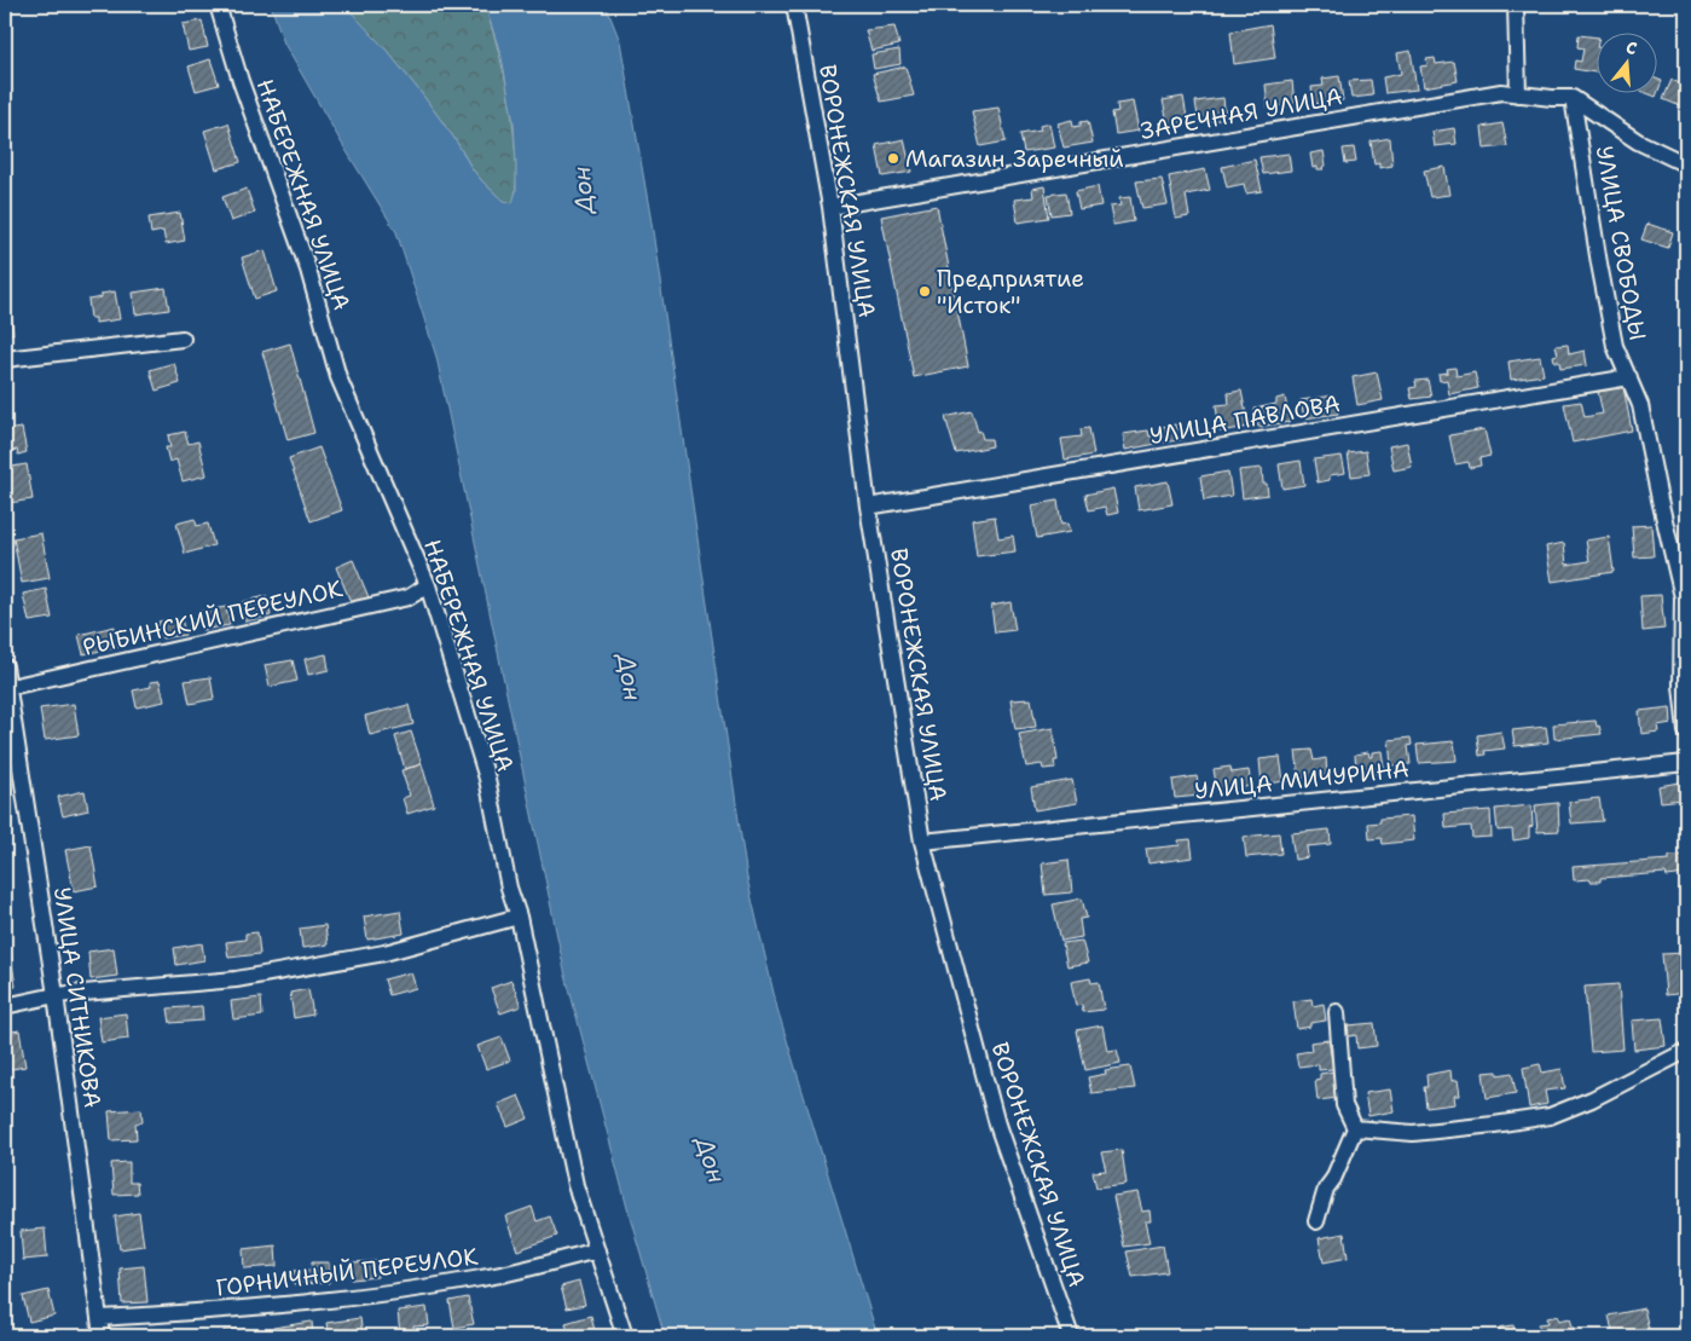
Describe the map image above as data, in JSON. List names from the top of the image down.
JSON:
{
  "streets": {
    "street": [
      "ЗАРЕЧНАЯ УЛИЦА",
      "ВОРОНЕЖСКАЯ УЛИЦА",
      "НАБЕРЕЖНАЯ УЛИЦА",
      "УЛИЦА СВОБОДЫ",
      "УЛИЦА ПАВЛОВА",
      "РЫБИНСКИЙ ПЕРЕУЛОК",
      "УЛИЦА МИЧУРИНА",
      "УЛИЦА СИТНИКОВА",
      "ГОРНИЧНЫЙ ПЕРЕУЛОК"
    ]
  },
  "crossings": [
    ["ЗАРЕЧНАЯ УЛИЦА", "ВОРОНЕЖСКАЯ УЛИЦА"],
    ["ЗАРЕЧНАЯ УЛИЦА", "УЛИЦА СВОБОДЫ"],
    ["ВОРОНЕЖСКАЯ УЛИЦА", "УЛИЦА ПАВЛОВА"],
    ["ВОРОНЕЖСКАЯ УЛИЦА", "УЛИЦА МИЧУРИНА"],
    ["НАБЕРЕЖНАЯ УЛИЦА", "РЫБИНСКИЙ ПЕРЕУЛОК"],
    ["НАБЕРЕЖНАЯ УЛИЦА", "ГОРНИЧНЫЙ ПЕРЕУЛОК"],
    ["УЛИЦА СВОБОДЫ", "УЛИЦА ПАВЛОВА"],
    ["РЫБИНСКИЙ ПЕРЕУЛОК", "УЛИЦА СИТНИКОВА"],
    ["УЛИЦА СИТНИКОВА", "ГОРНИЧНЫЙ ПЕРЕУЛОК"]
  ],
  "water": ["Дон"],
  "places": ["Магазин Заречный", "Предприятие \"Исток\""],
  "north": "top"
}
